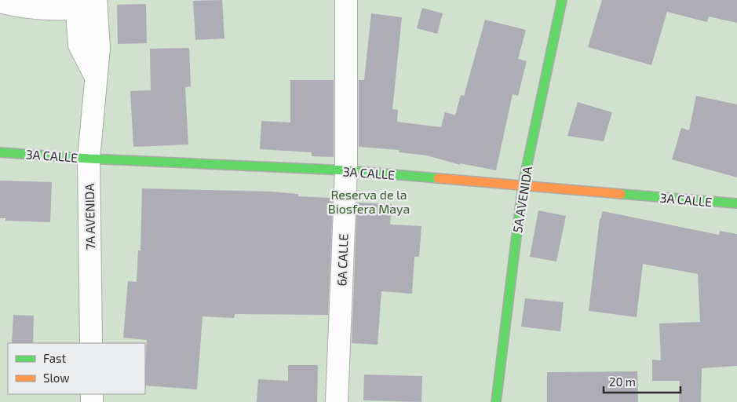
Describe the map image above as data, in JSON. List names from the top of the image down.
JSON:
{
  "streets": {
    "street": [
      "3A CALLE",
      "5A AVENIDA",
      "7A AVENIDA",
      "6A CALLE"
    ]
  },
  "crossings": [
    ["3A CALLE", "5A AVENIDA"],
    ["3A CALLE", "7A AVENIDA"],
    ["3A CALLE", "6A CALLE"]
  ],
  "parks": ["Reserva de la Biosfera Maya"],
  "legend": ["Fast", "Slow"],
  "scale_bar": "20 m"
}
